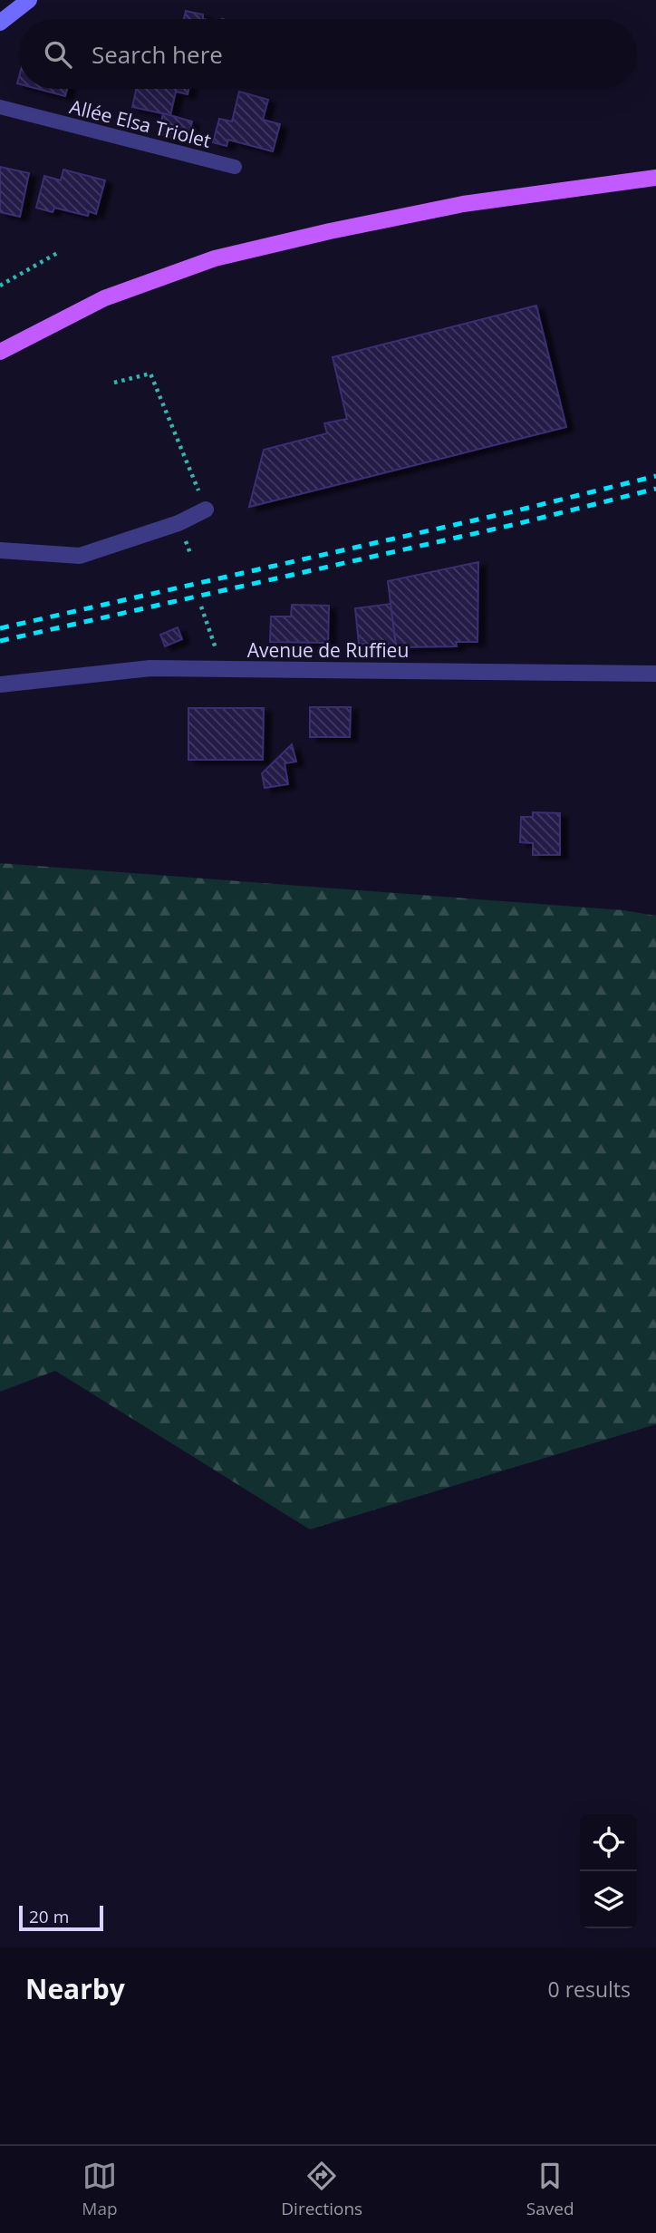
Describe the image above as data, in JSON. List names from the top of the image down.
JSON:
{
  "streets": {
    "street": ["Avenue de Ruffieu"],
    "lane": ["Allée Elsa Triolet"]
  },
  "scale_bar": "20 m",
  "page": {
    "search": "Search here",
    "scale": "20 m",
    "heading": ["Nearby", "0 results"],
    "nav": ["Map", "Directions", "Saved"]
  }
}
